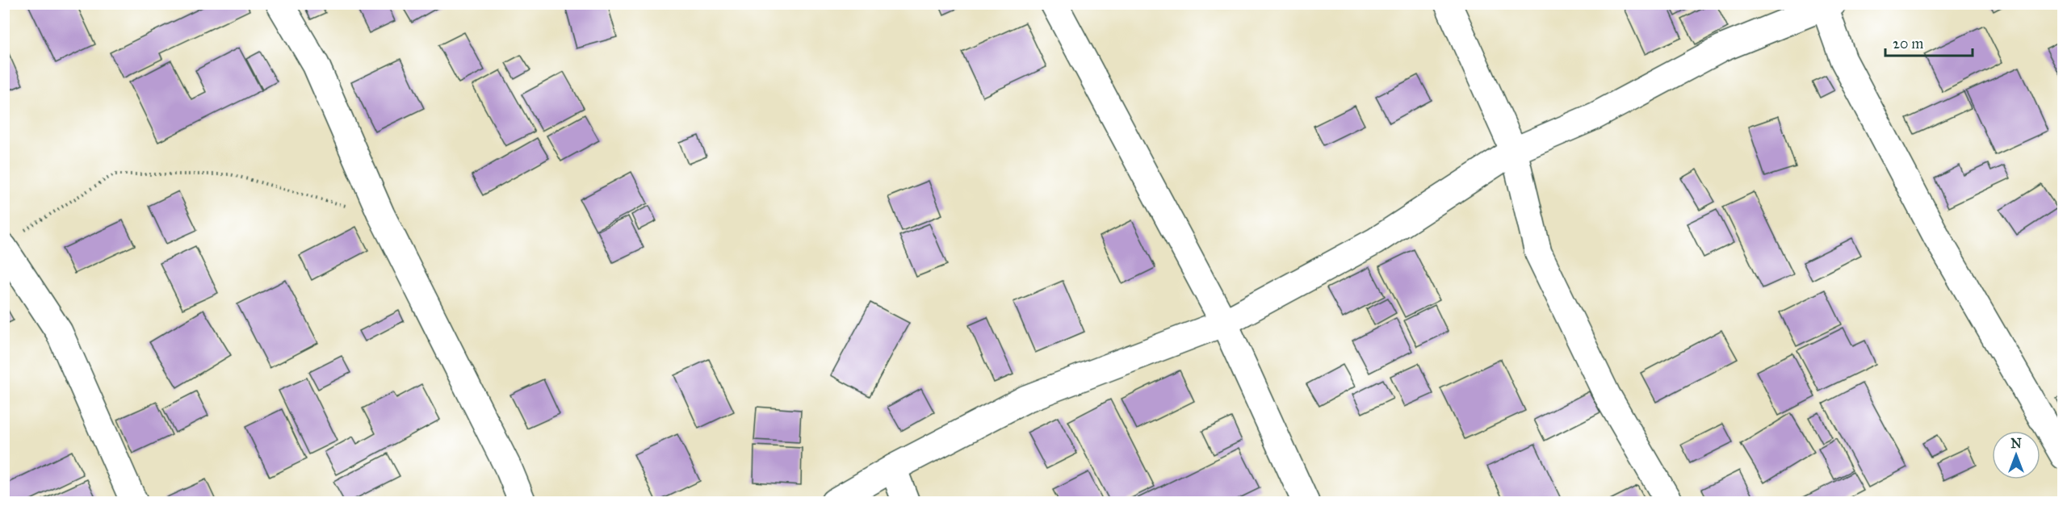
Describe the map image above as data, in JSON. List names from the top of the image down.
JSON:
{
  "scale_bar": "20 m",
  "north": "top"
}
